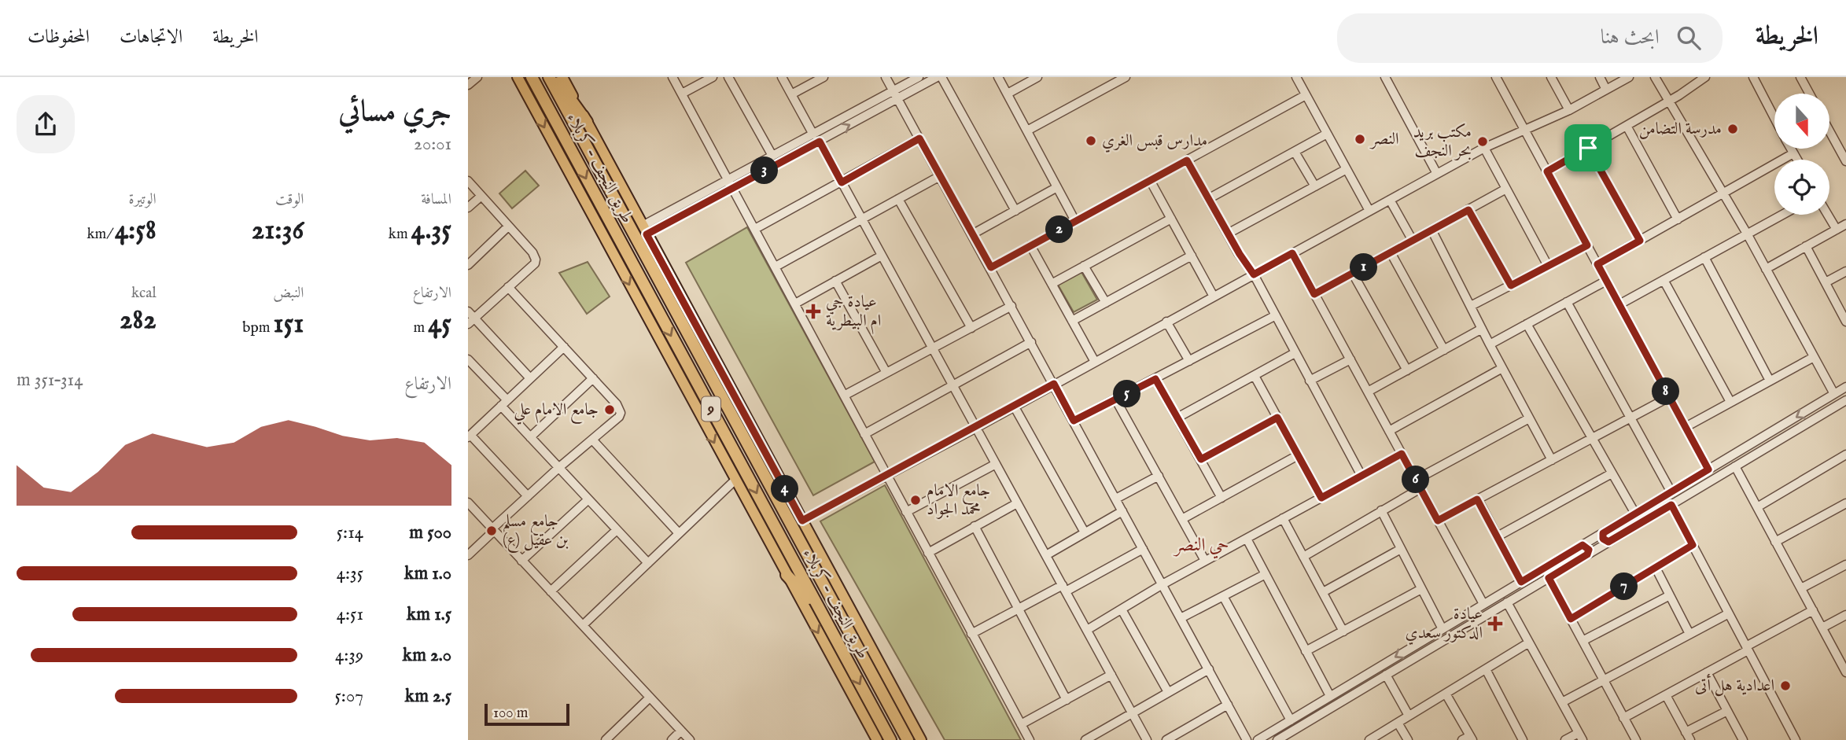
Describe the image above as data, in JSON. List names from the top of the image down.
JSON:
{
  "streets": {
    "highway": ["طريق النجف - کربلاء", "9"]
  },
  "districts": ["حي النصر"],
  "places": {
    "other": [
      "مدرسة التضامن",
      "النصر",
      "مدارس قبس الغري",
      "مكتب بريد بحر النجف",
      "جامع الامام علي",
      "جامع الامام محمد الجواد",
      "جامع مسلم بن عقيل (ع)",
      "اعدادية هل أتى"
    ],
    "health": ["عيادة جي ام البيطرية", "عيادة الدكتور سعدي"]
  },
  "scale_bar": "100 m",
  "north": "bottom",
  "page": {
    "header": "الخريطة",
    "search": "ابحث هنا",
    "nav": ["الخريطة", "الاتجاهات", "المحفوظات"],
    "heading": ["جري مسائي", "20:01"],
    "pins": [
      "3",
      "2",
      "1",
      "8",
      "5",
      "6",
      "4",
      "7"
    ],
    "stats": [
      ["المسافة", "4.35 km"],
      ["الوقت", "21:36"],
      ["الوتيرة", "4:58 /km"],
      ["الارتفاع", "45 m"],
      ["النبض", "151 bpm"],
      ["kcal", "282"]
    ],
    "chart": ["الارتفاع", "314–351 m"],
    "list": [
      {
        "name": "500 m",
        "note": "5:14"
      },
      {
        "name": "1.0 km",
        "note": "4:35"
      },
      {
        "name": "1.5 km",
        "note": "4:51"
      },
      {
        "name": "2.0 km",
        "note": "4:39"
      },
      {
        "name": "2.5 km",
        "note": "5:07"
      }
    ],
    "scale": "100 m"
  }
}
